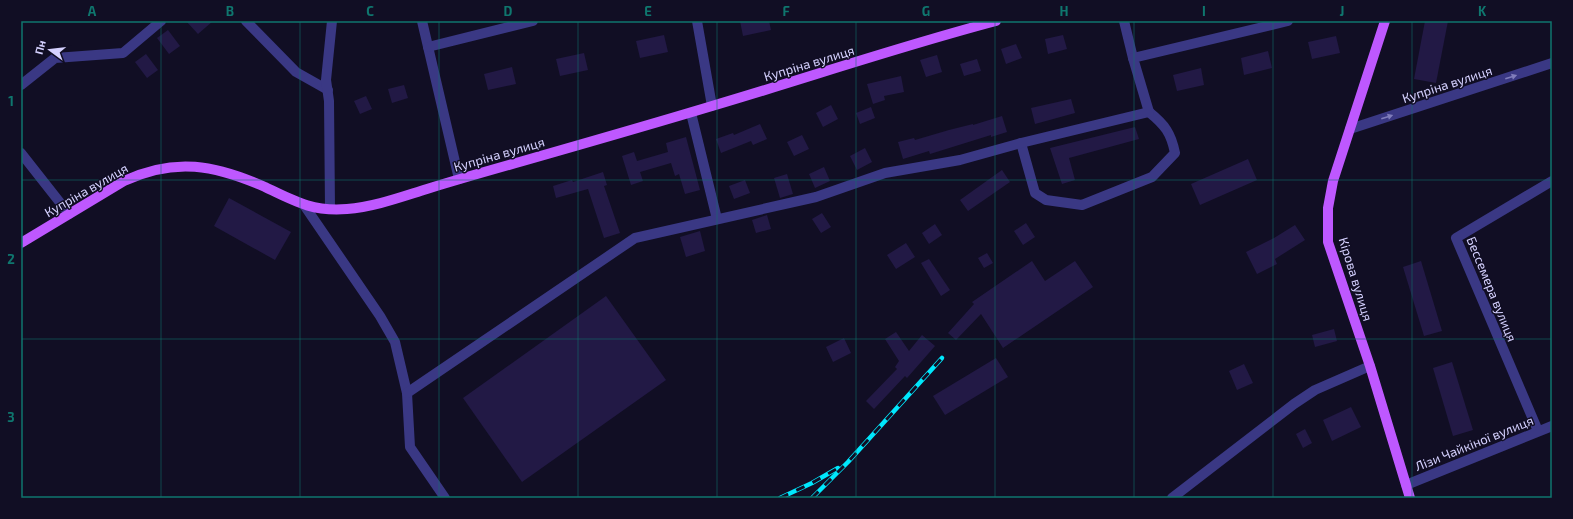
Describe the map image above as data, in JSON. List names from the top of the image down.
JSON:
{
  "streets": {
    "main road": ["Купріна вулиця", "Кірова вулиця"],
    "street": ["Бессемера вулиця", "Лізи Чайкіної вулиця"]
  },
  "crossings": [
    ["Купріна вулиця", "Кірова вулиця"],
    ["Кірова вулиця", "Лізи Чайкіної вулиця"],
    ["Бессемера вулиця", "Лізи Чайкіної вулиця"]
  ],
  "north": "left",
  "grid": {
    "columns": [
      "A",
      "B",
      "C",
      "D",
      "E",
      "F",
      "G",
      "H",
      "I",
      "J",
      "K"
    ],
    "rows": ["1", "2", "3"]
  }
}
